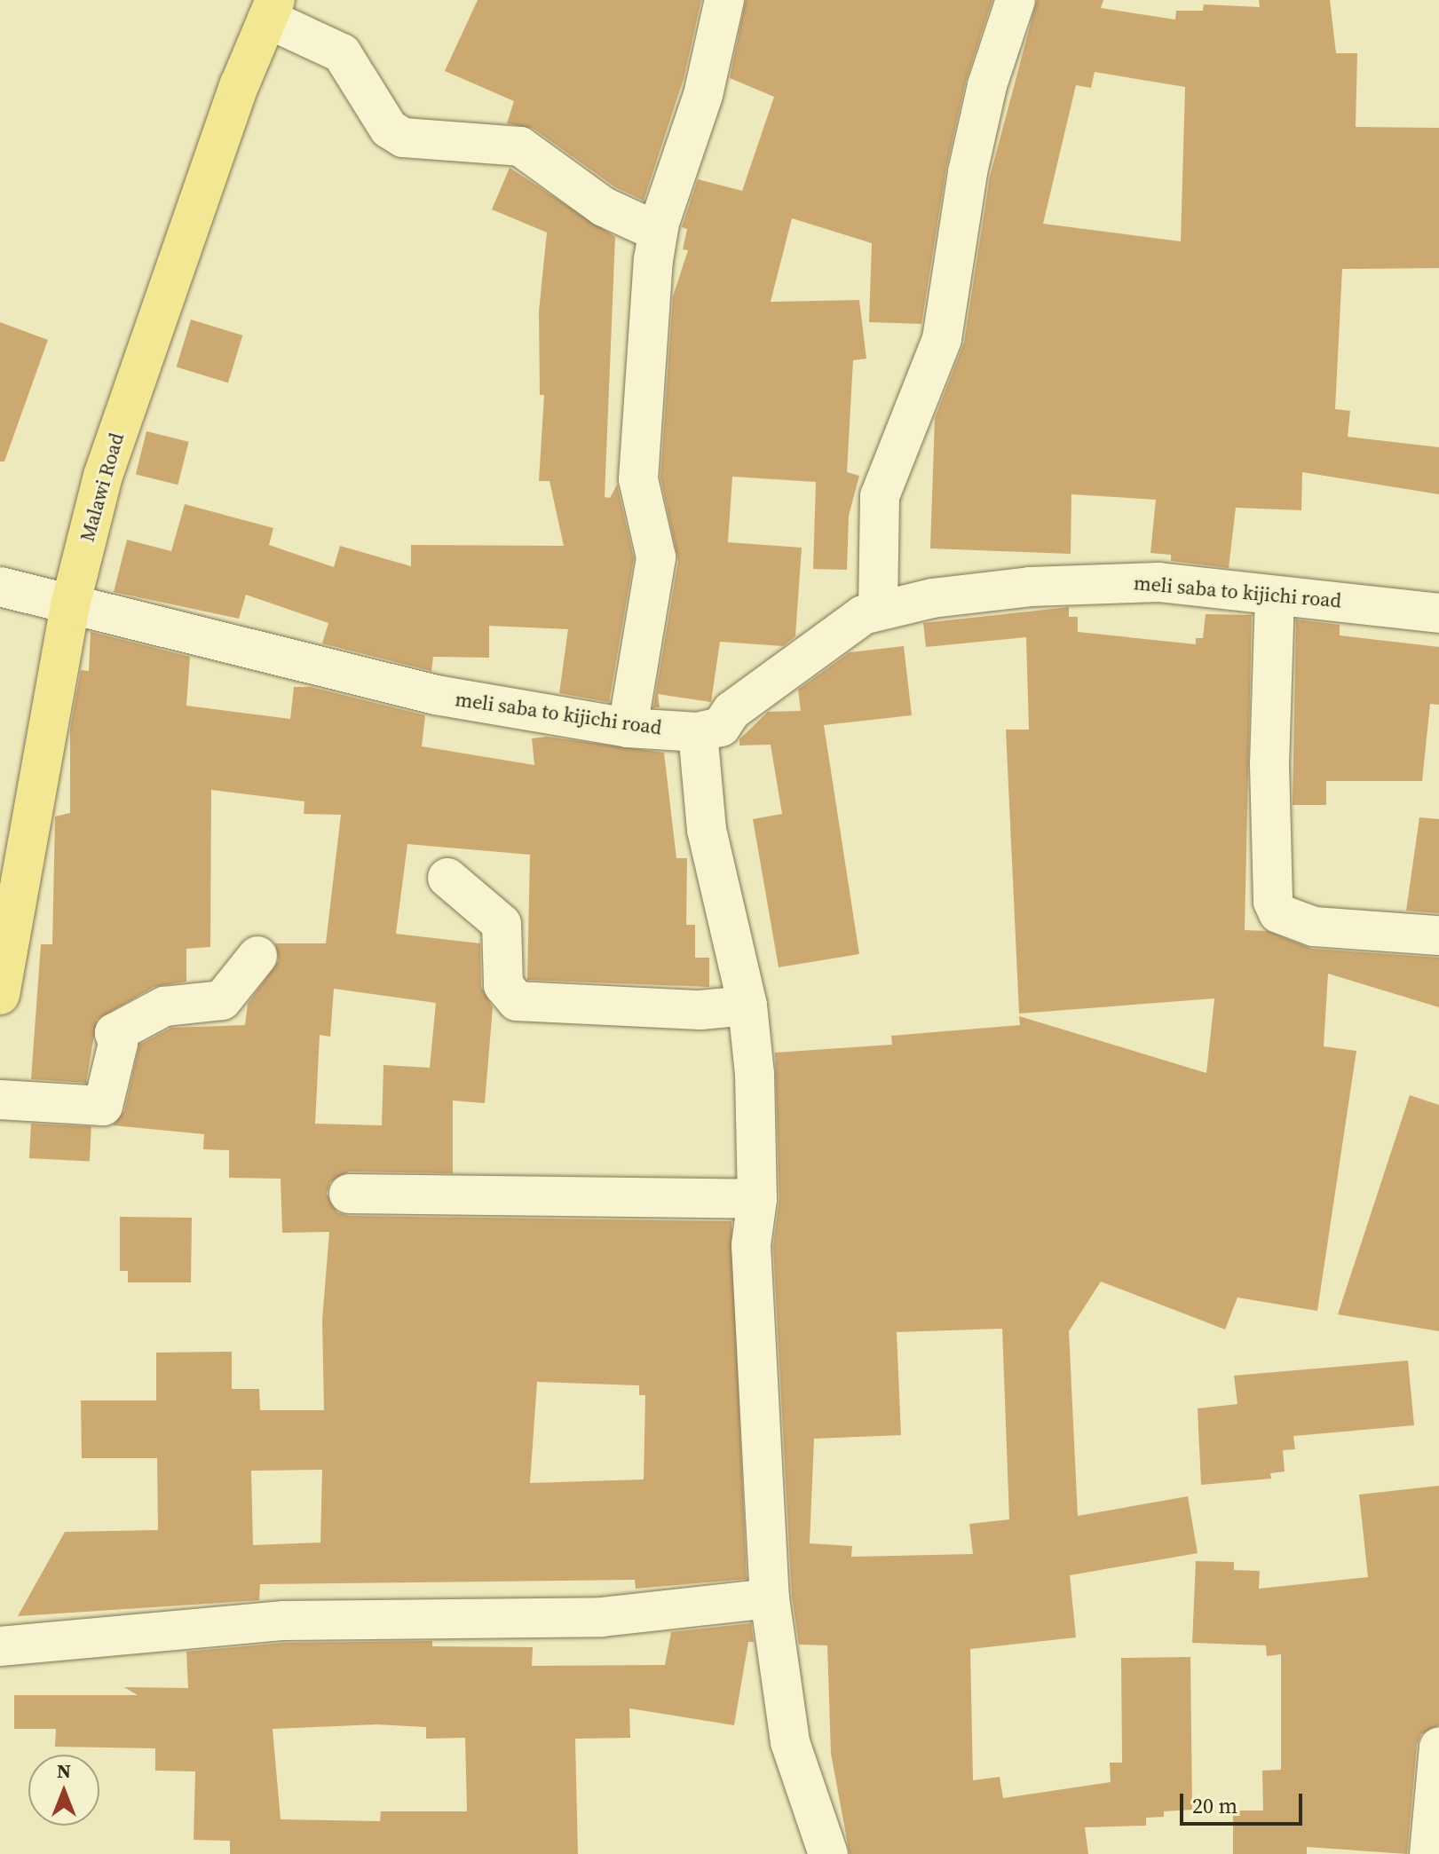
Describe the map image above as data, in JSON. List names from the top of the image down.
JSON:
{
  "streets": {
    "main road": ["Malawi Road"],
    "street": ["meli saba to kijichi road"]
  },
  "crossings": [
    ["Malawi Road", "meli saba to kijichi road"]
  ],
  "scale_bar": "20 m",
  "north": "top"
}
